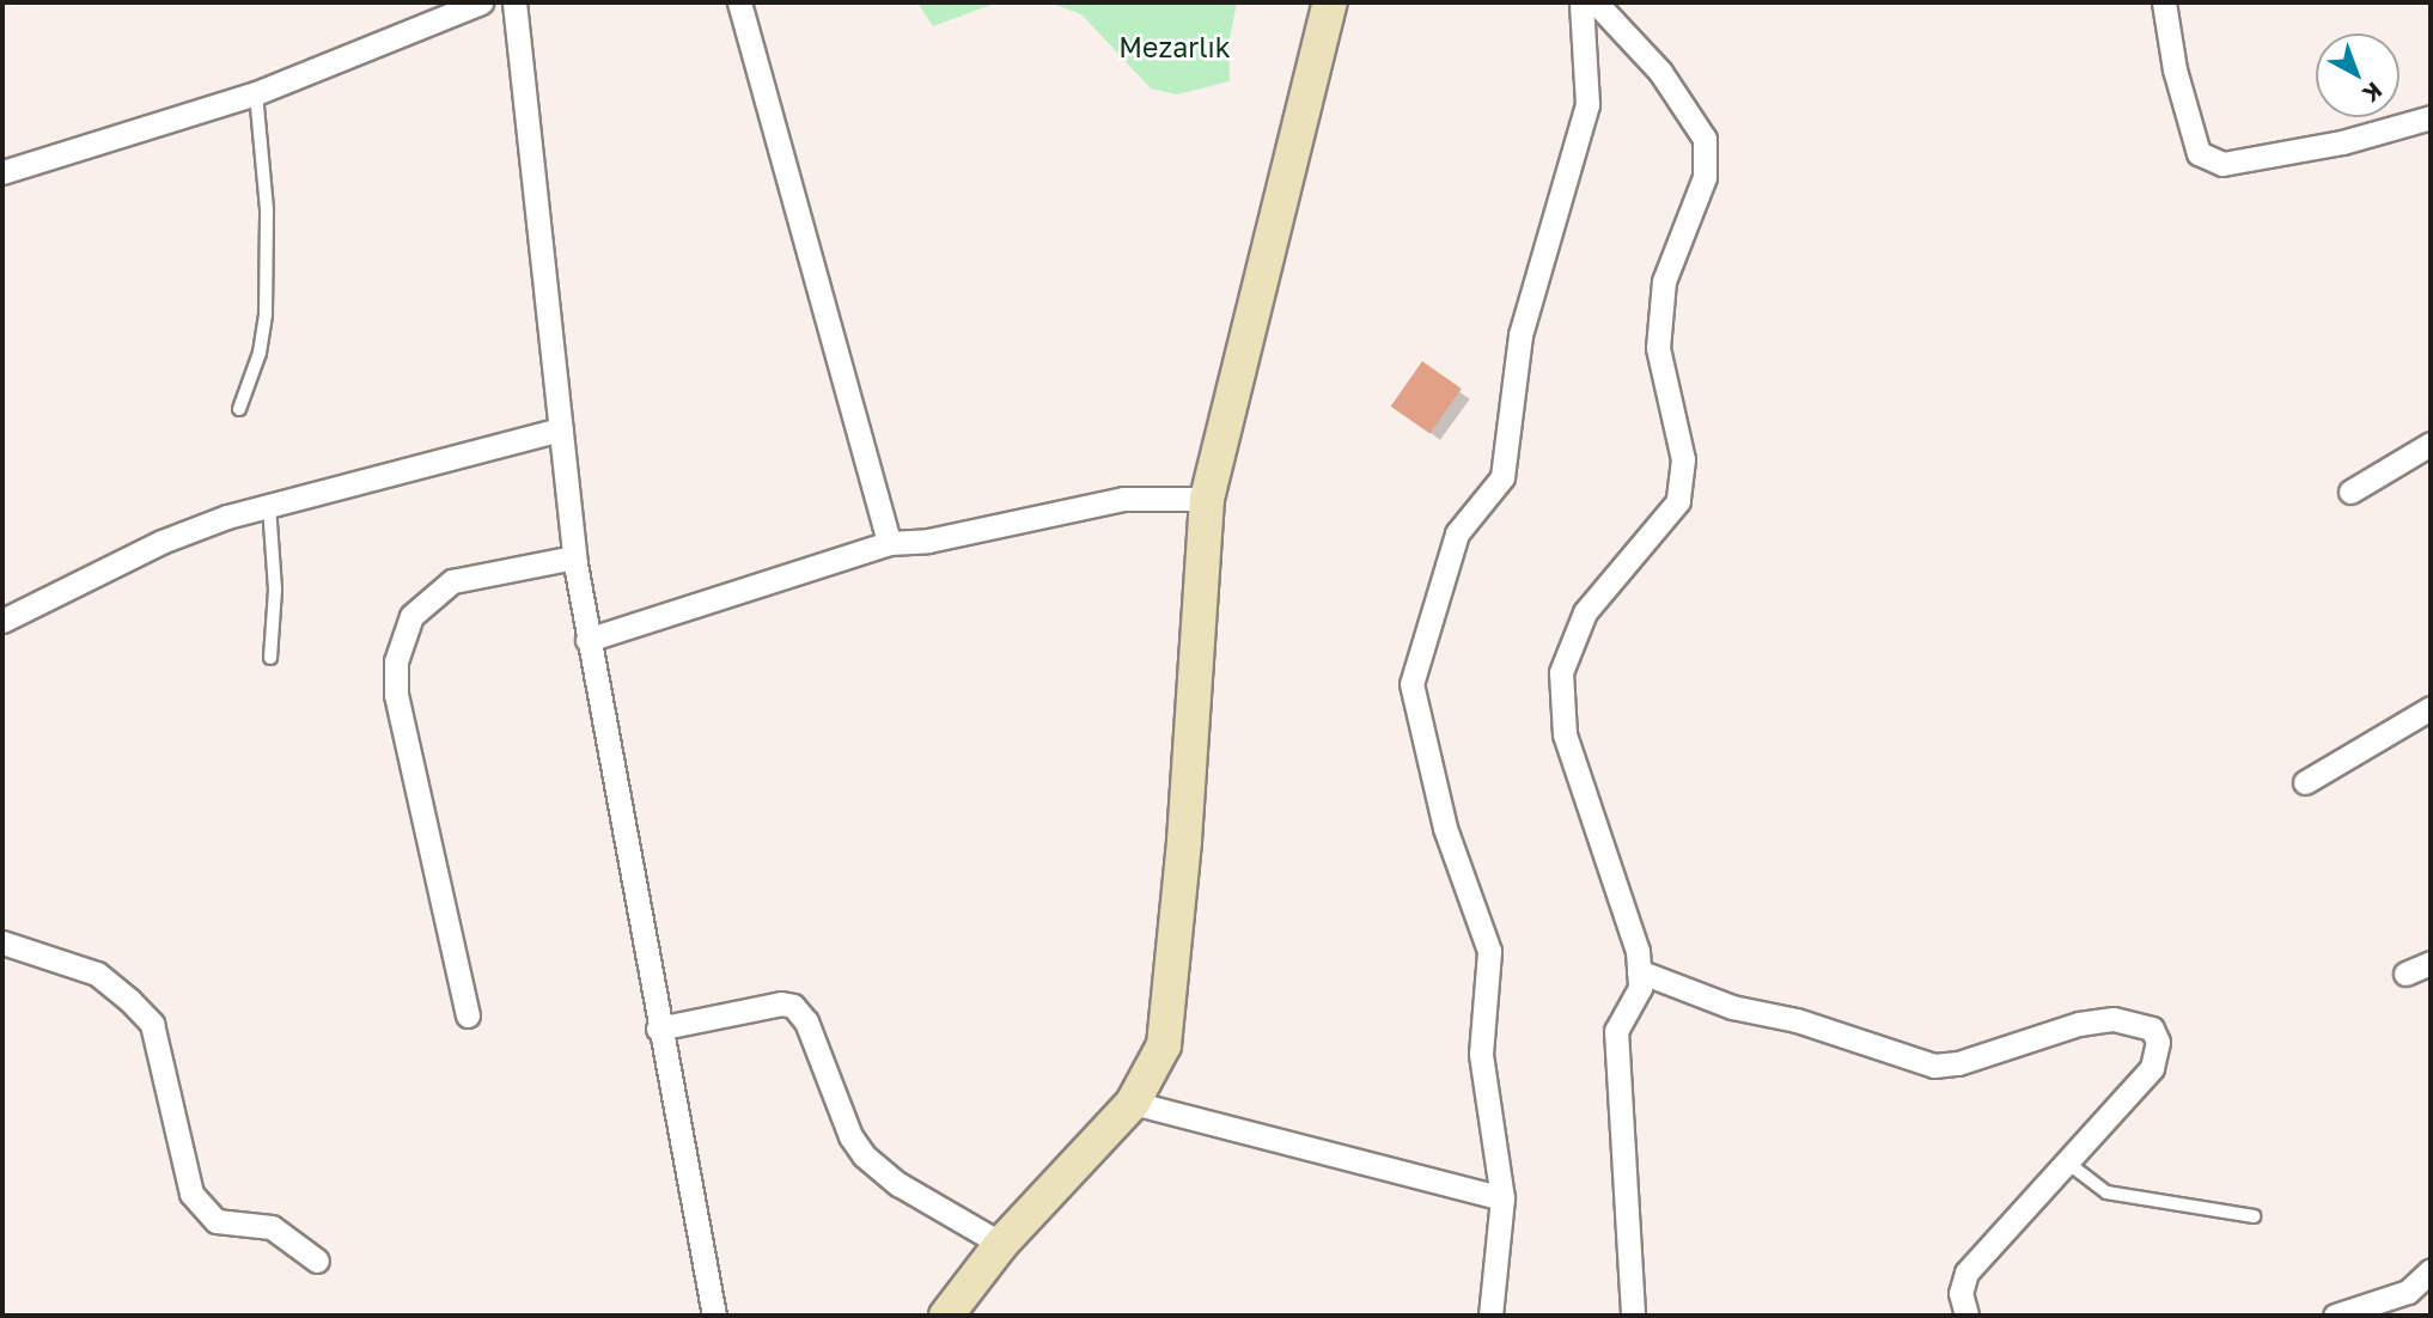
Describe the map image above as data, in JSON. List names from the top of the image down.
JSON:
{
  "parks": ["Mezarlık"],
  "north": "bottom right"
}
